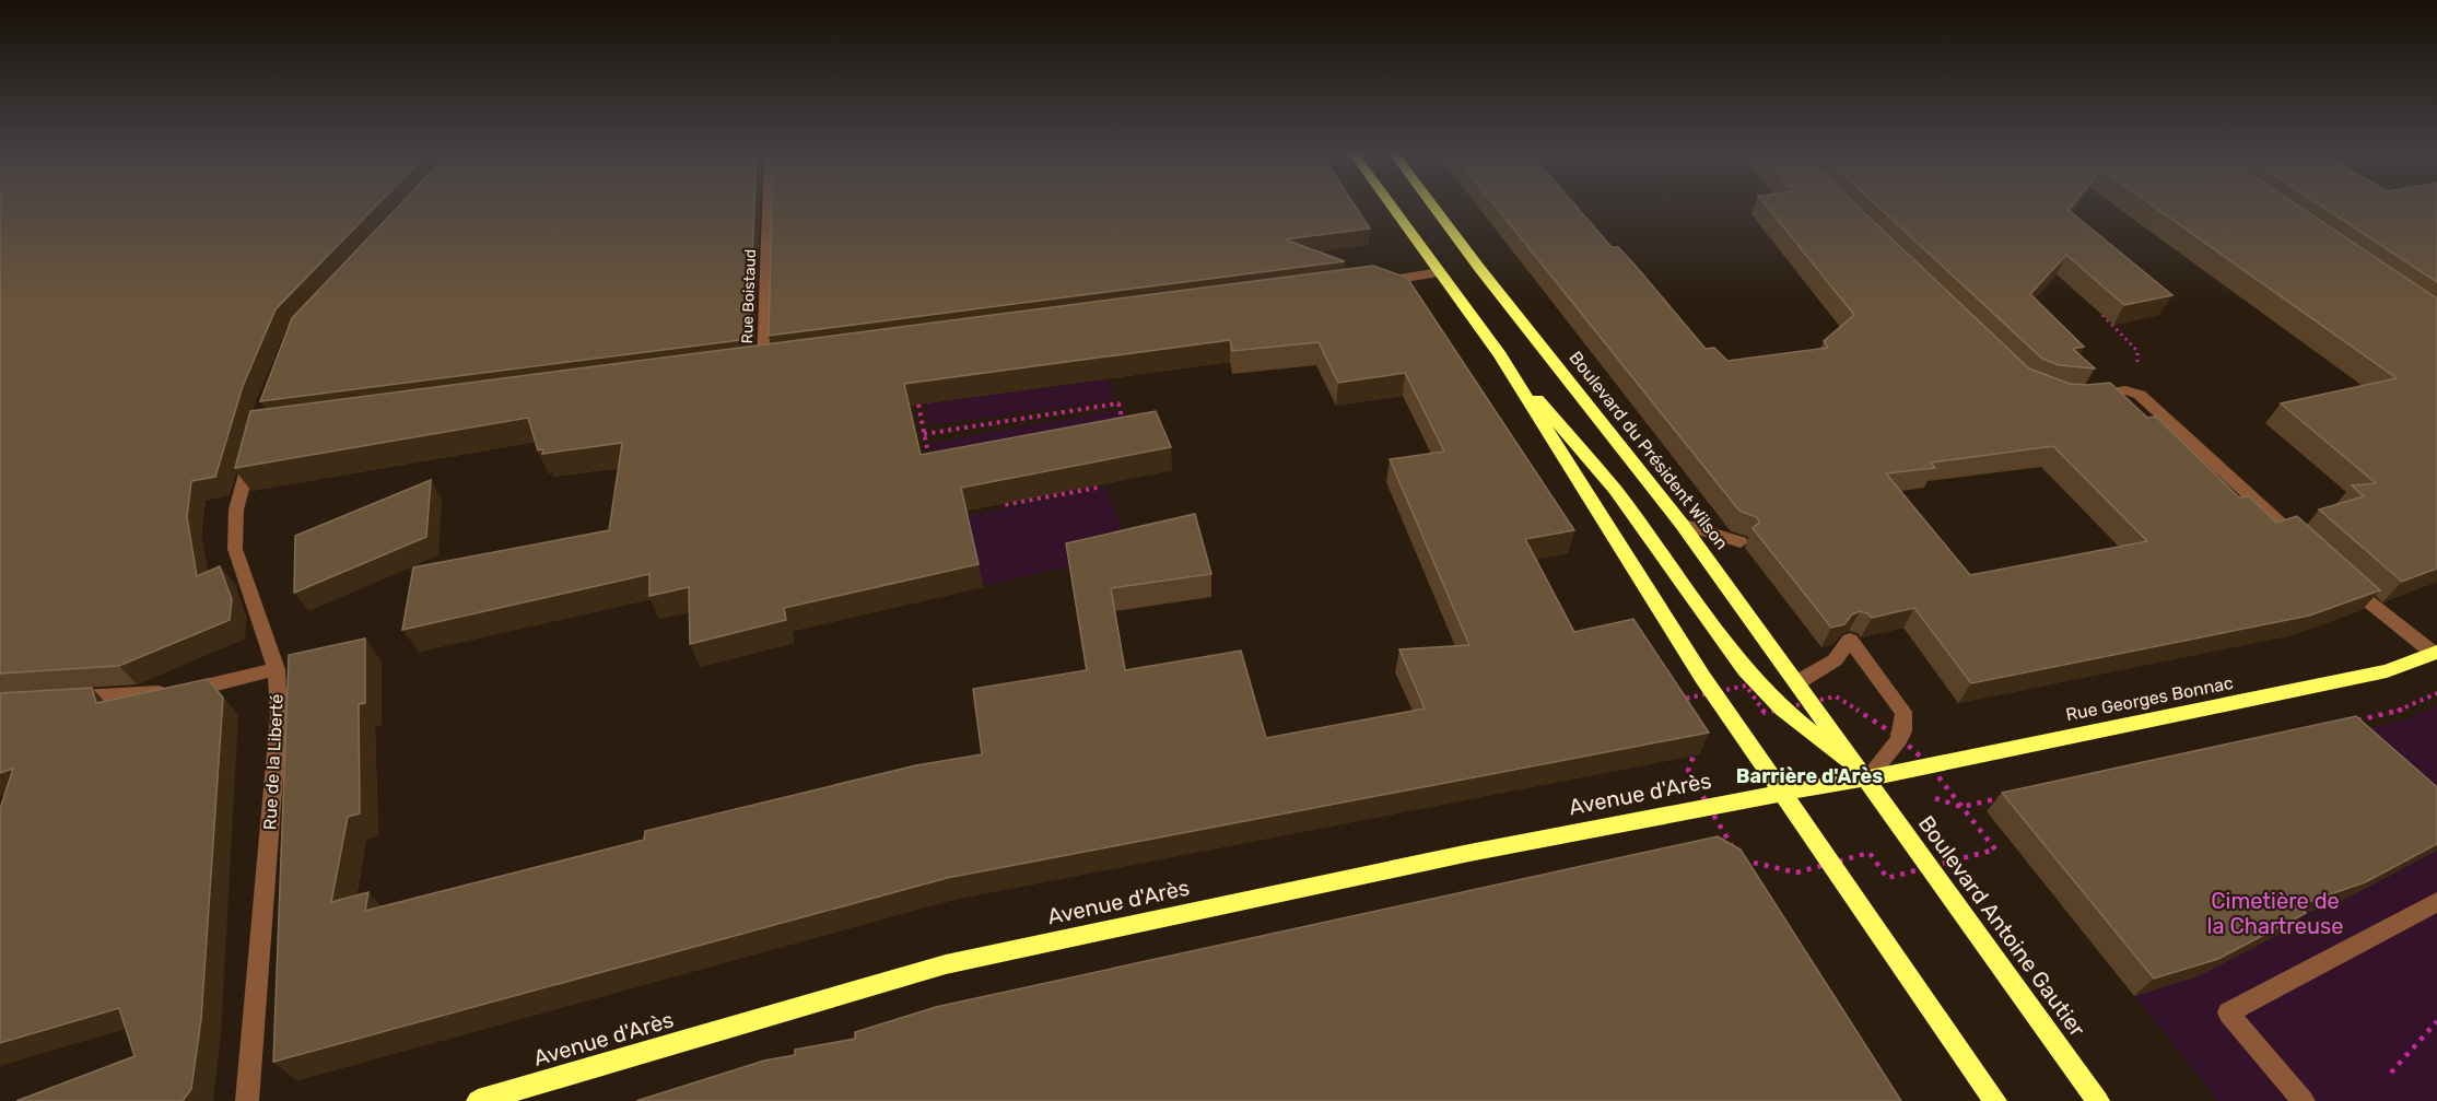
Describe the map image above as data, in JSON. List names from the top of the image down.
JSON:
{
  "streets": {
    "main road": [
      "Boulevard du Président Wilson",
      "Rue Georges Bonnac",
      "Avenue d'Arès",
      "Boulevard Antoine Gautier"
    ],
    "street": ["Rue Boistaud", "Rue de la Liberté"]
  },
  "crossings": [
    ["Boulevard du Président Wilson", "Rue Georges Bonnac"],
    ["Boulevard du Président Wilson", "Boulevard Antoine Gautier"],
    ["Rue Georges Bonnac", "Avenue d'Arès"],
    ["Rue Georges Bonnac", "Boulevard Antoine Gautier"]
  ],
  "districts": ["Barrière d'Arès"],
  "parks": ["Cimetière de la Chartreuse"]
}
